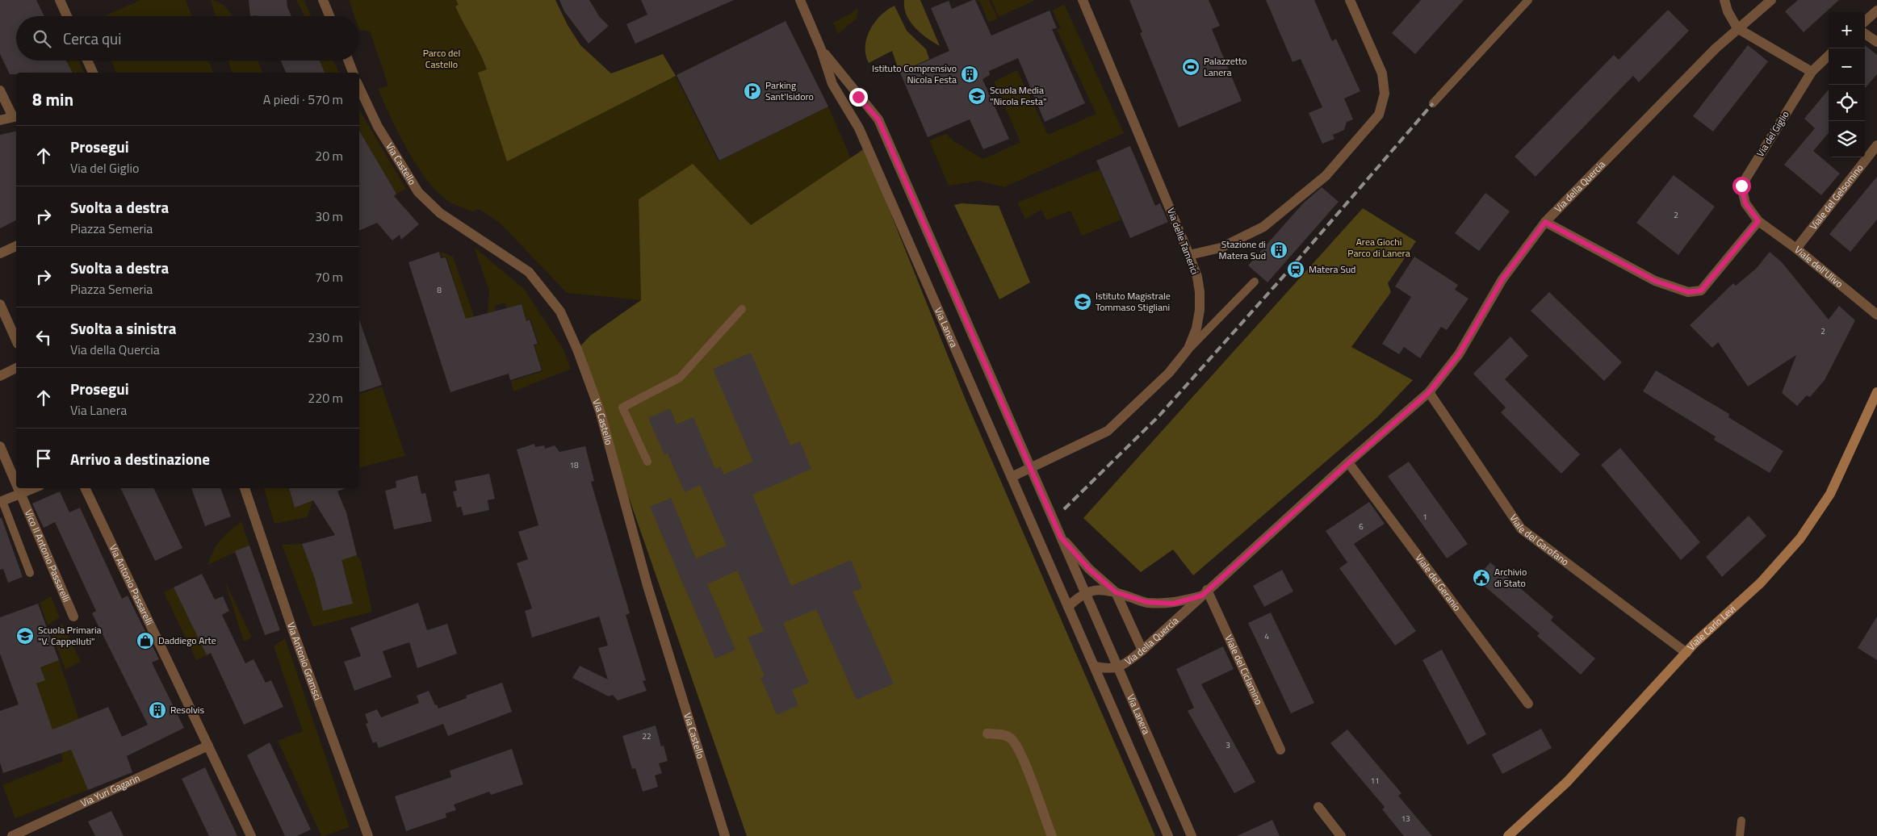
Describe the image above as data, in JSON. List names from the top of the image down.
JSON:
{
  "streets": {
    "main road": ["Viale Carlo Levi"],
    "street": [
      "Via del Giglio",
      "Via Castello",
      "Via della Quercia",
      "Viale del Gelsomino",
      "Via delle Tamerici",
      "Viale dell'Ulivo",
      "Via Lanera",
      "Viale del Garofano",
      "Vico II Antonio Passarelli",
      "Viale del Geranio",
      "Via Antonio Passarelli",
      "Via Antonio Gramsci",
      "Viale del Ciclamino",
      "Via Yuri Gagarin"
    ]
  },
  "crossings": [
    ["Via del Giglio", "Viale dell'Ulivo"],
    ["Via della Quercia", "Via Lanera"],
    ["Via della Quercia", "Viale del Garofano"],
    ["Via della Quercia", "Viale del Geranio"],
    ["Via della Quercia", "Viale del Ciclamino"],
    ["Viale del Gelsomino", "Viale dell'Ulivo"],
    ["Via delle Tamerici", "Via Lanera"],
    ["Viale del Garofano", "Viale Carlo Levi"],
    ["Via Antonio Passarelli", "Via Yuri Gagarin"]
  ],
  "parks": ["Parco del Castello", "Area Giochi Parco di Lanera"],
  "places": {
    "sports": ["Palazzetto Lanera"],
    "building": ["Istituto Comprensivo Nicola Festa", "Stazione di Matera Sud", "Resolvis"],
    "parking": ["Parking Sant'Isidoro"],
    "school or university": ["Scuola Media \"Nicola Festa\"", "Istituto Magistrale Tommaso Stigliani", "Scuola Primaria \"V. Cappelluti\""],
    "station": ["Matera Sud"],
    "public building": ["Archivio di Stato"],
    "shop": ["Daddiego Arte"]
  },
  "house_numbers": [
    "2",
    "8",
    "2",
    "18",
    "1",
    "6",
    "4",
    "22",
    "3",
    "11",
    "13"
  ],
  "page": {
    "map_buttons": ["+", "−"],
    "search": "Cerca qui",
    "heading": ["8 min", "A piedi · 570 m"],
    "list": [
      ["Prosegui", "Via del Giglio", "20 m"],
      ["Svolta a destra", "Piazza Semeria", "30 m"],
      ["Svolta a destra", "Piazza Semeria", "70 m"],
      ["Svolta a sinistra", "Via della Quercia", "230 m"],
      ["Prosegui", "Via Lanera", "220 m"],
      "Arrivo a destinazione"
    ]
  }
}
